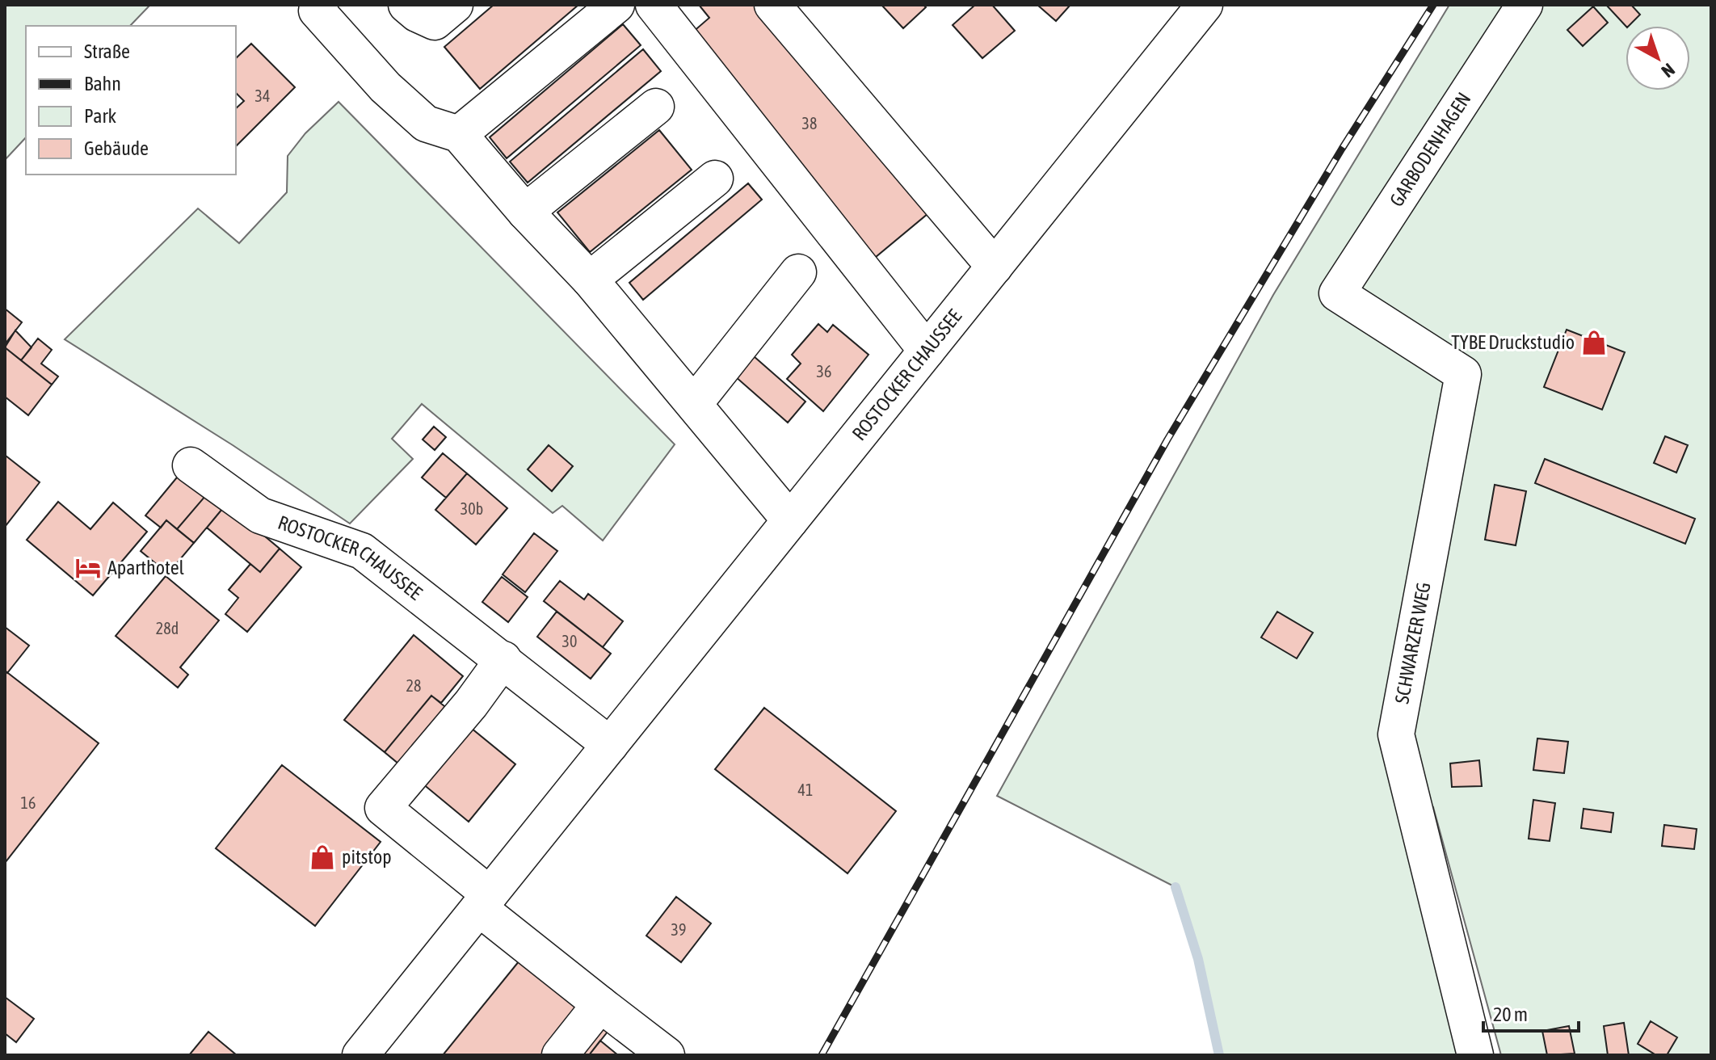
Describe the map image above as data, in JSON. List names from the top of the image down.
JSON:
{
  "streets": {
    "street": ["GARBODENHAGEN", "ROSTOCKER CHAUSSEE", "SCHWARZER WEG"]
  },
  "crossings": [
    ["GARBODENHAGEN", "SCHWARZER WEG"]
  ],
  "places": {
    "shop": ["TYBE Druckstudio", "pitstop"],
    "hotel": ["Aparthotel"]
  },
  "house_numbers": [
    "34",
    "38",
    "36",
    "30b",
    "28d",
    "30",
    "28",
    "41",
    "16",
    "39"
  ],
  "legend": [
    "Straße",
    "Bahn",
    "Park",
    "Gebäude"
  ],
  "scale_bar": "20 m",
  "north": "bottom right"
}
